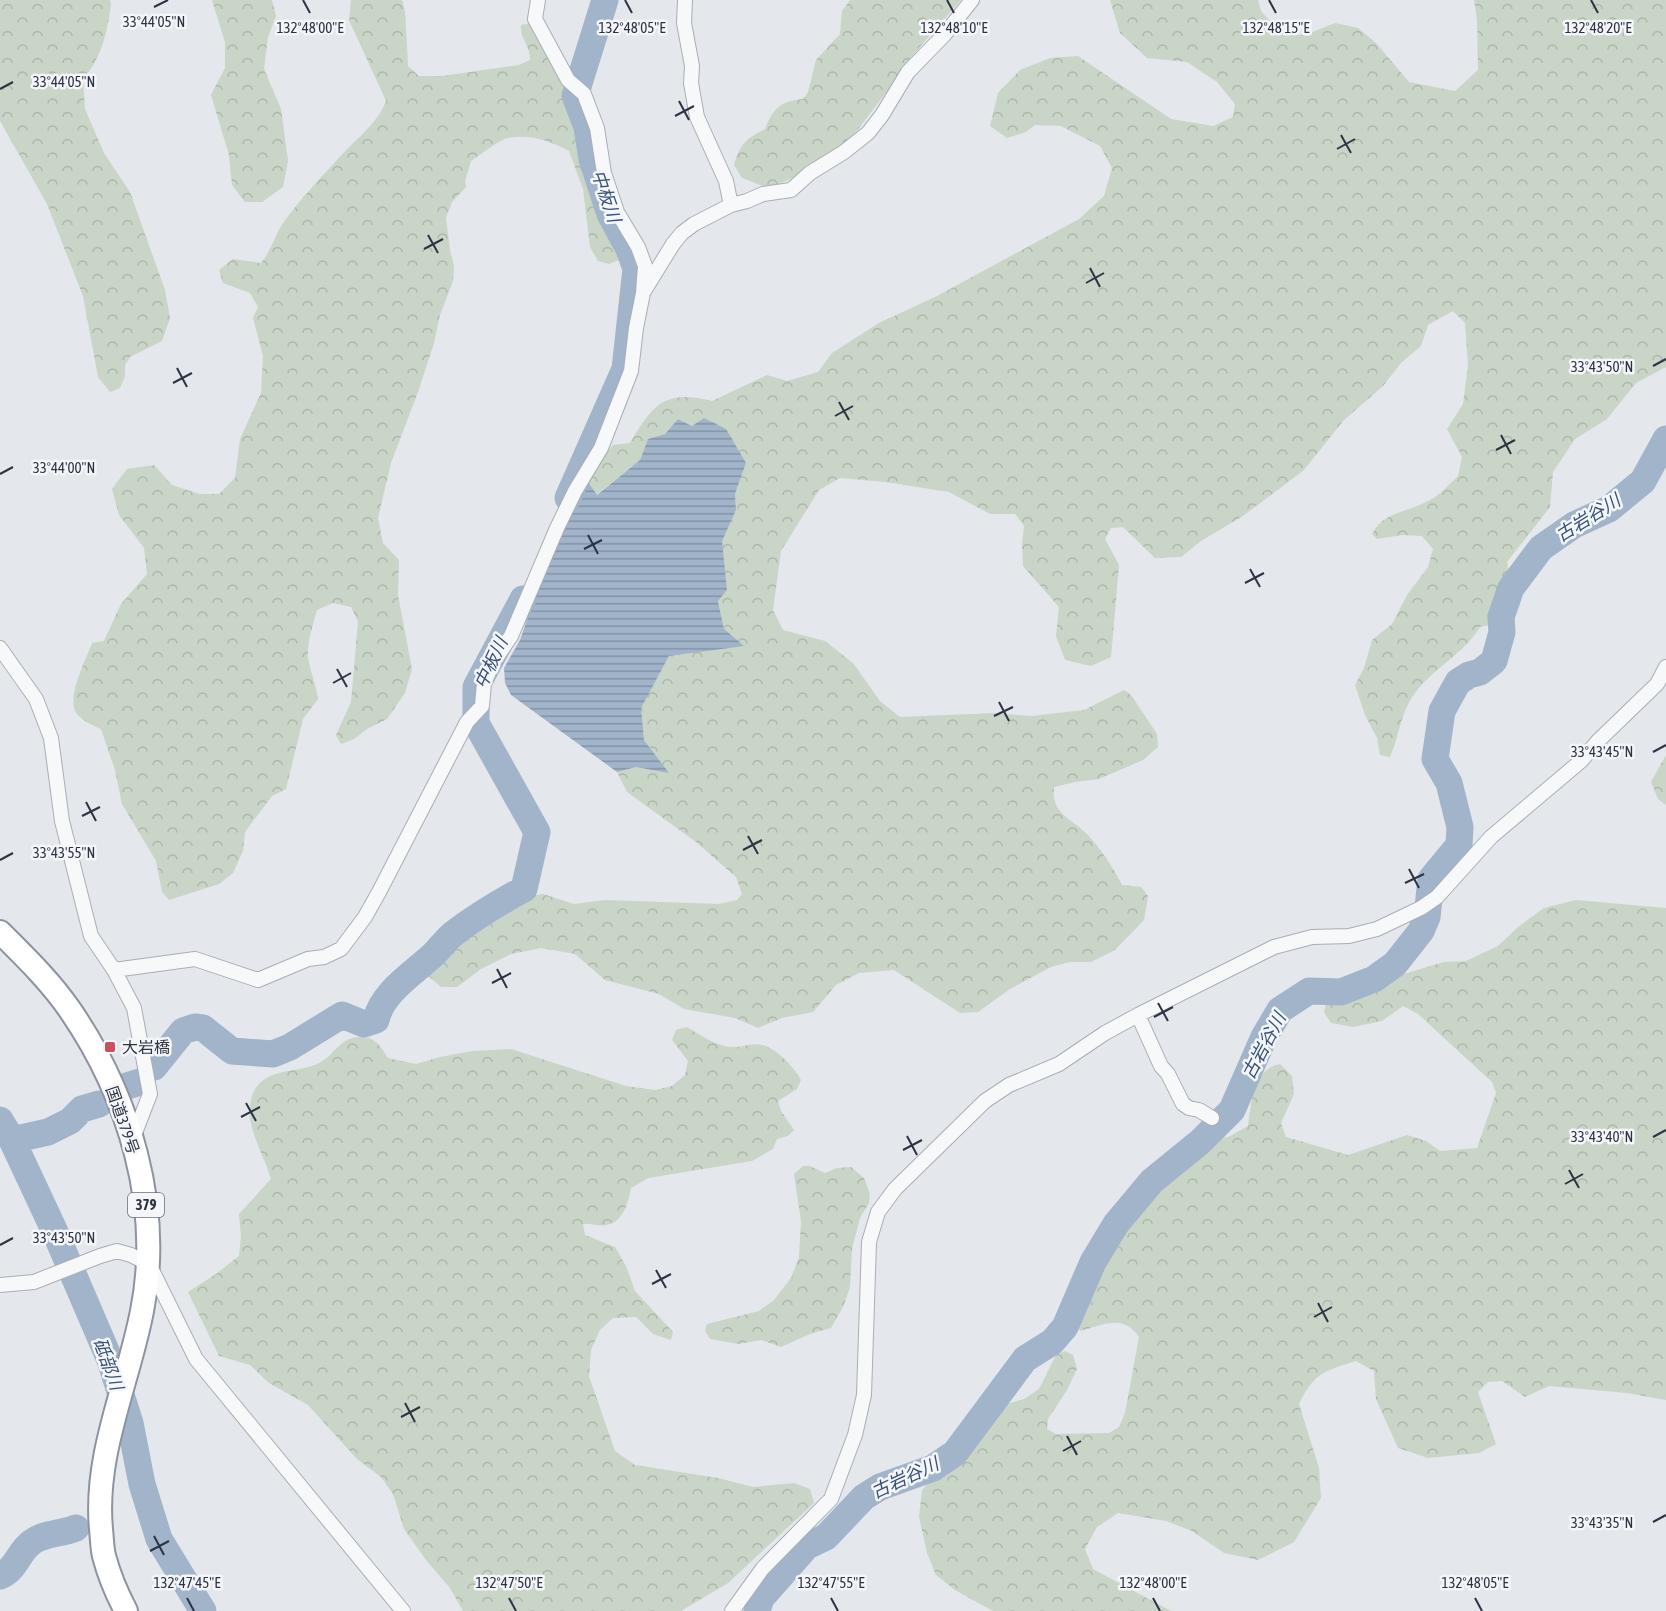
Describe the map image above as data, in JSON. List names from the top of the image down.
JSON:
{
  "streets": {
    "highway": ["国道379号", "379"]
  },
  "water": ["中板川", "古岩谷川", "砥部川"],
  "places": {
    "transit": ["大岩橋"]
  },
  "coordinates": [
    "33°44'05\"N",
    "132°48'00\"E",
    "132°48'05\"E",
    "132°48'10\"E",
    "132°48'15\"E",
    "132°48'20\"E",
    "33°43'50\"N",
    "33°44'00\"N",
    "33°43'45\"N",
    "33°43'55\"N",
    "33°43'40\"N",
    "33°43'35\"N",
    "132°47'45\"E",
    "132°47'50\"E",
    "132°47'55\"E"
  ]
}
